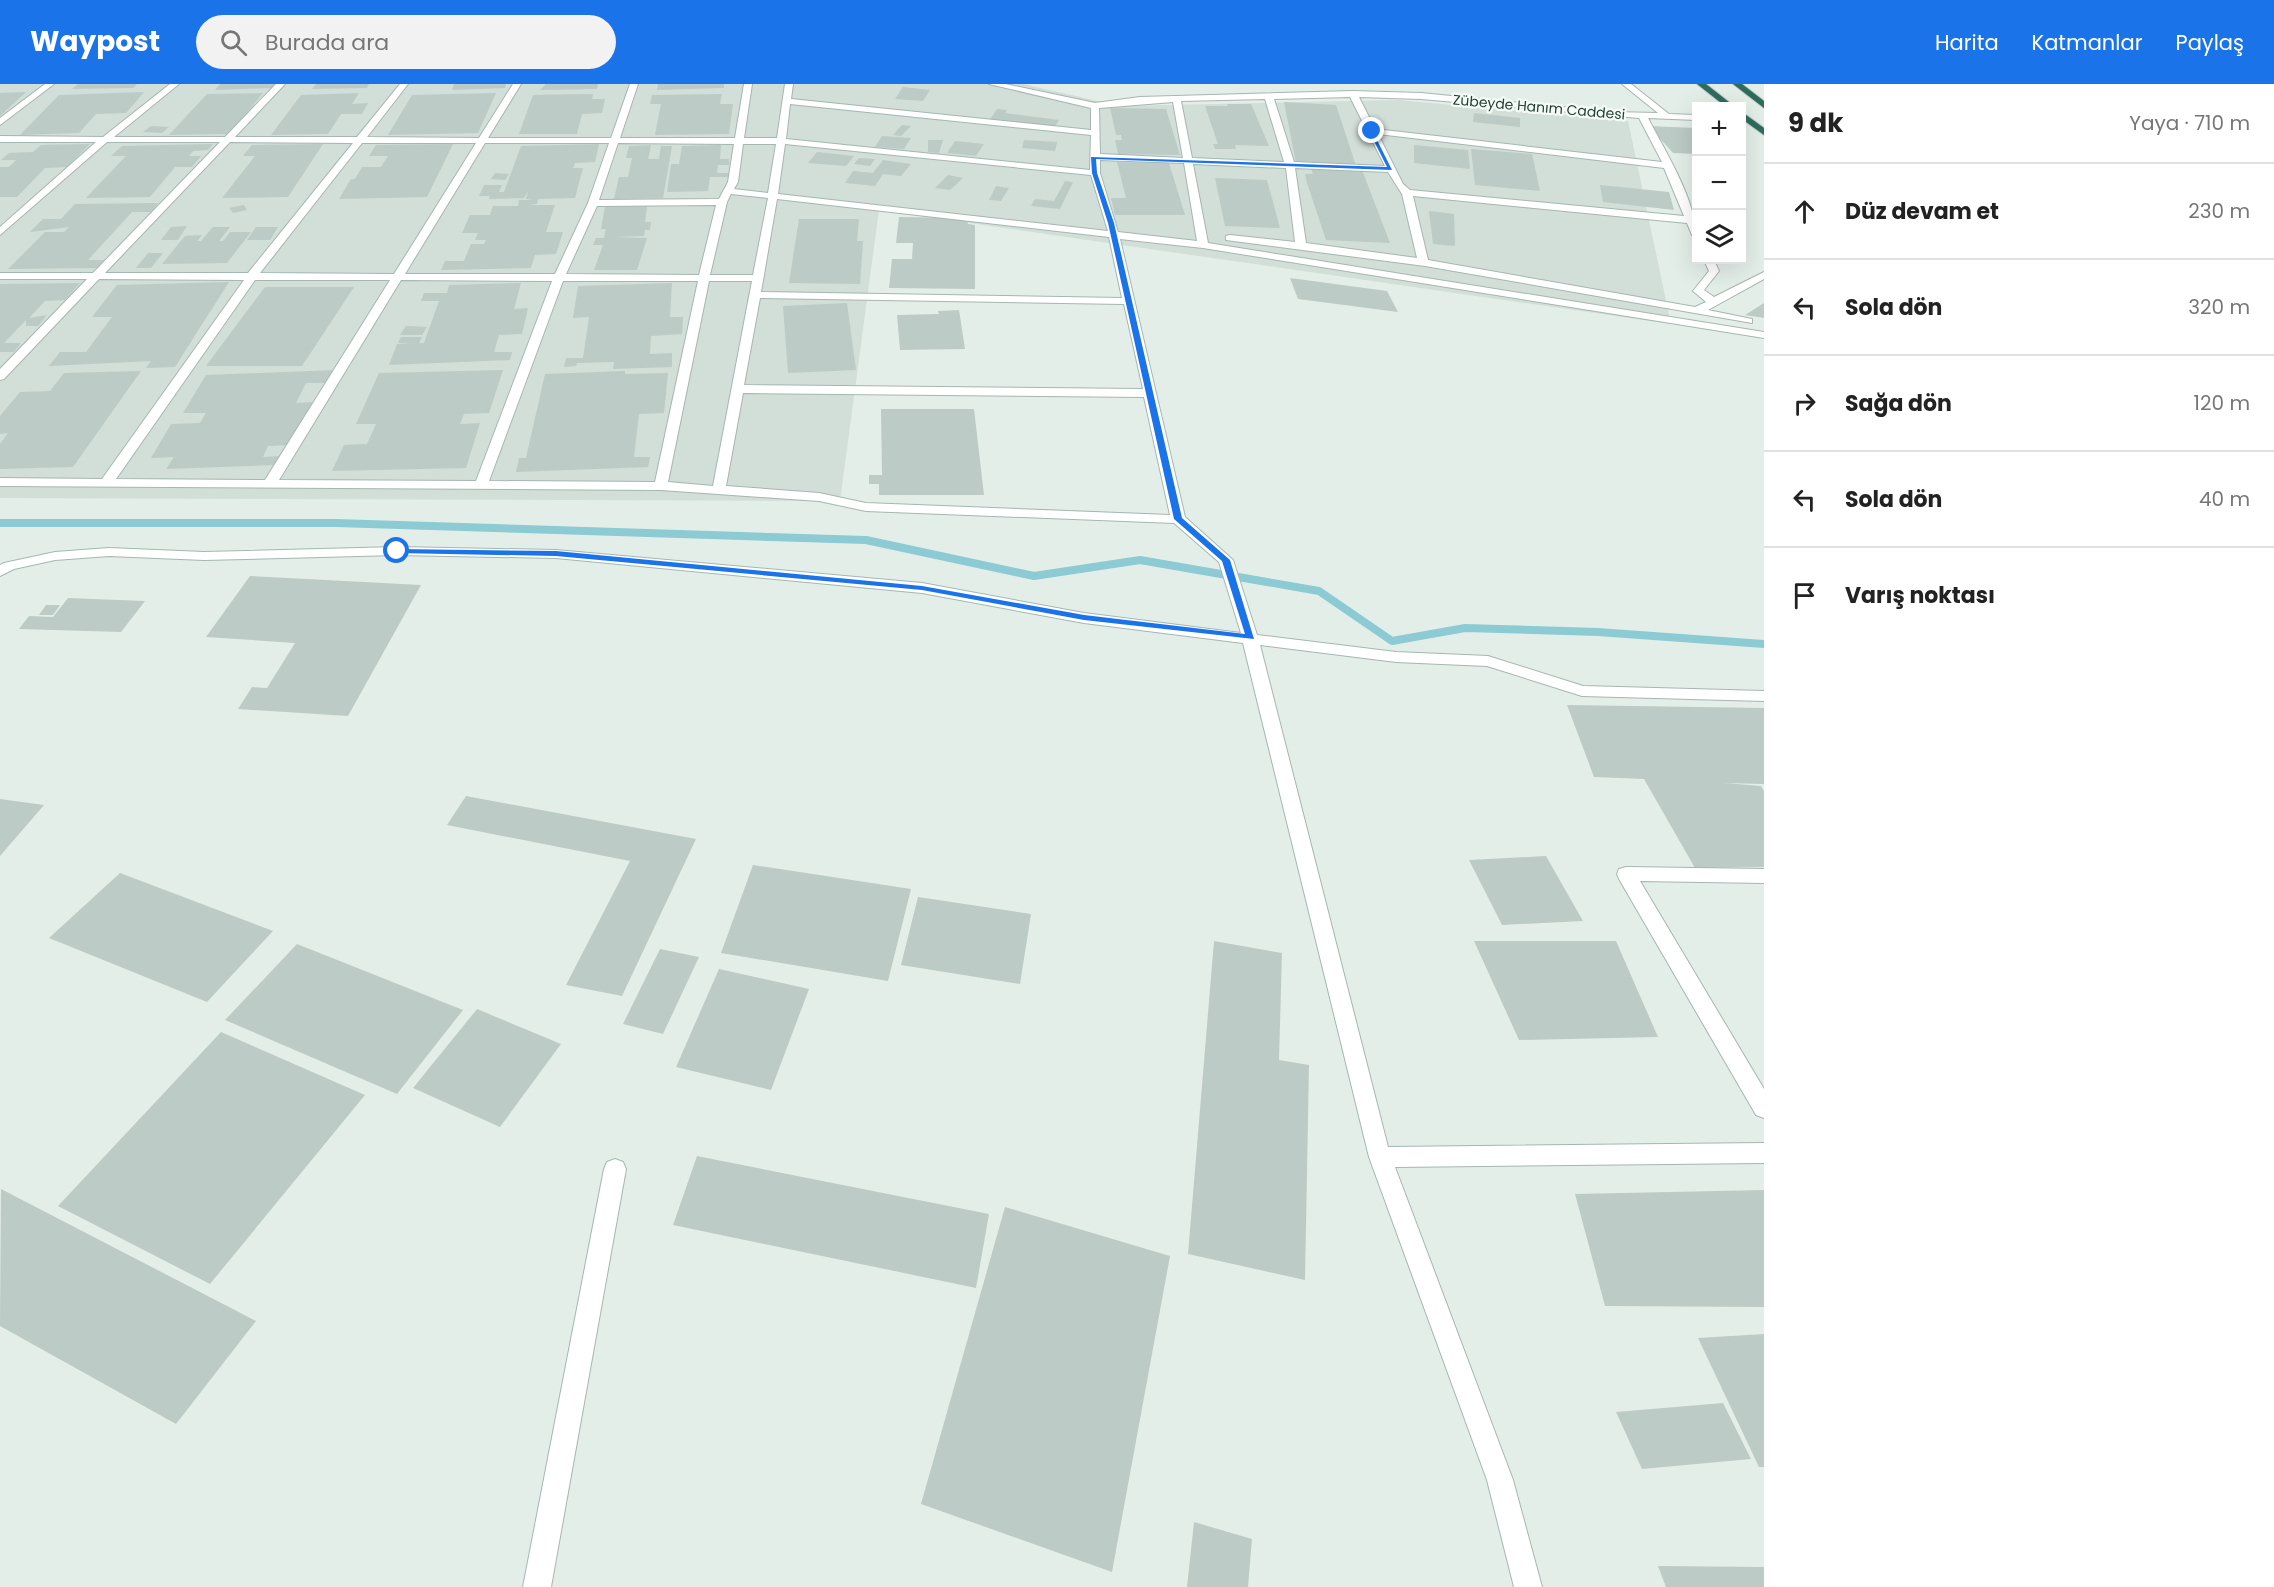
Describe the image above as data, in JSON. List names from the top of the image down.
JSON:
{
  "streets": {
    "street": ["Zübeyde Hanım Caddesi"]
  },
  "page": {
    "header": "Waypost",
    "search": "Burada ara",
    "nav": ["Harita", "Katmanlar", "Paylaş"],
    "heading": ["9 dk", "Yaya · 710 m"],
    "map_buttons": ["+", "−"],
    "list": [
      ["Düz devam et", "230 m"],
      ["Sola dön", "320 m"],
      ["Sağa dön", "120 m"],
      ["Sola dön", "40 m"],
      "Varış noktası"
    ]
  }
}
